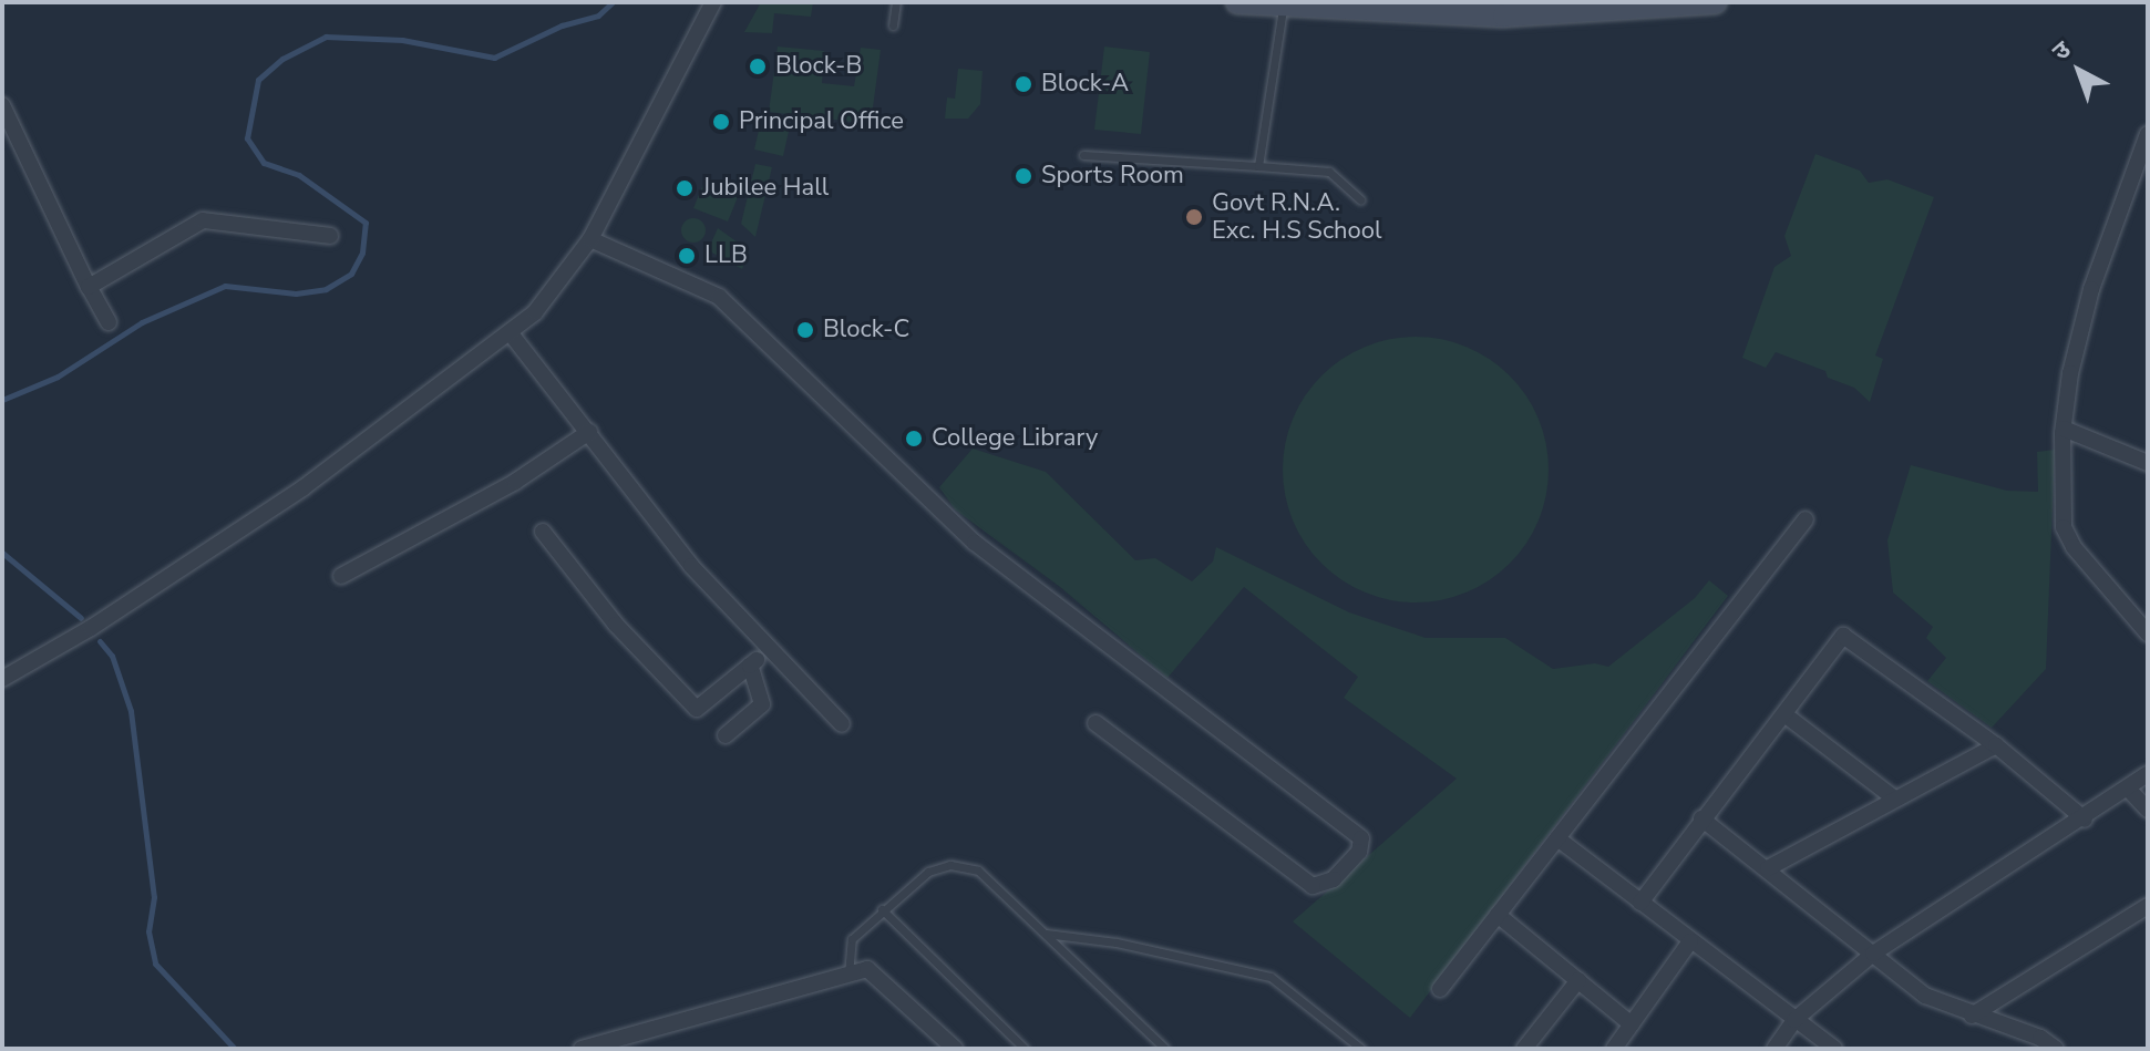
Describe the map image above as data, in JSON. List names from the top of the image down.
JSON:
{
  "places": [
    "Block-B",
    "Block-A",
    "Principal Office",
    "Sports Room",
    "Jubilee Hall",
    "Govt R.N.A. Exc. H.S School",
    "LLB",
    "Block-C",
    "College Library"
  ],
  "north": "top left"
}
